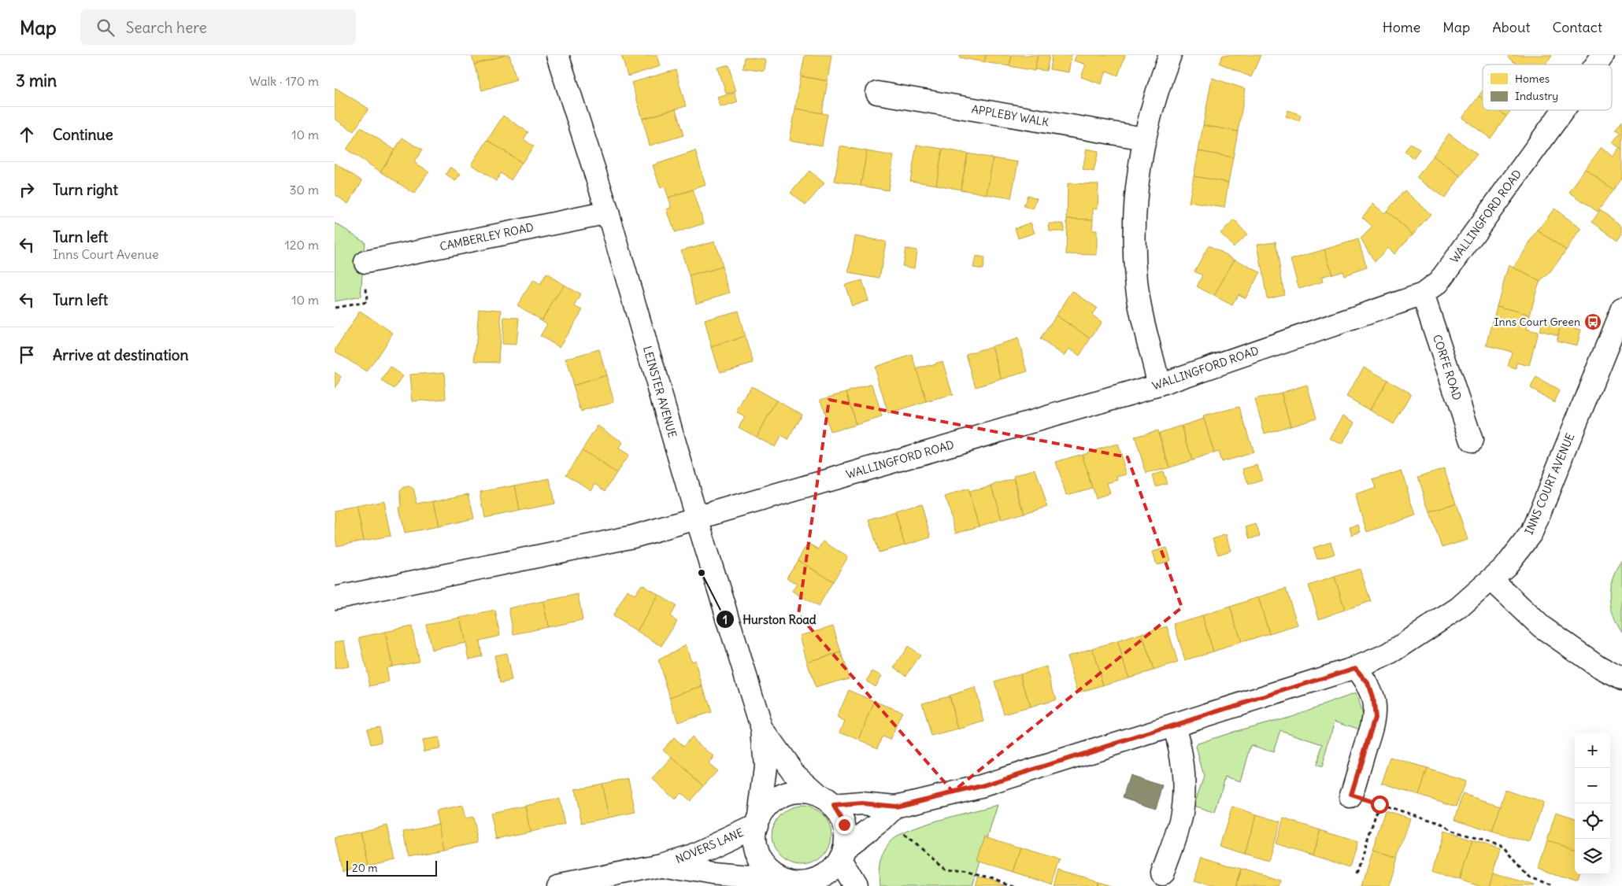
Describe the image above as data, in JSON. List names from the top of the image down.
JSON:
{
  "streets": {
    "street": [
      "APPLEBY WALK",
      "WALLINGFORD ROAD",
      "CAMBERLEY ROAD",
      "CORFE ROAD",
      "LEINSTER AVENUE",
      "INNS COURT AVENUE",
      "NOVERS LANE"
    ]
  },
  "crossings": [
    ["WALLINGFORD ROAD", "CORFE ROAD"],
    ["WALLINGFORD ROAD", "LEINSTER AVENUE"],
    ["CAMBERLEY ROAD", "LEINSTER AVENUE"],
    ["LEINSTER AVENUE", "INNS COURT AVENUE"],
    ["LEINSTER AVENUE", "NOVERS LANE"],
    ["INNS COURT AVENUE", "NOVERS LANE"]
  ],
  "places": {
    "bus stop": ["Inns Court Green"],
    "other": ["Hurston Road"]
  },
  "legend": ["Homes", "Industry"],
  "scale_bar": "20 m",
  "page": {
    "header": "Map",
    "search": "Search here",
    "nav": [
      "Home",
      "Map",
      "About",
      "Contact"
    ],
    "heading": ["3 min", "Walk · 170 m"],
    "list": [
      ["Continue", "10 m"],
      ["Turn right", "30 m"],
      ["Turn left", "Inns Court Avenue", "120 m"],
      ["Turn left", "10 m"],
      "Arrive at destination"
    ],
    "map_buttons": ["+", "−"],
    "scale": "20 m"
  }
}
